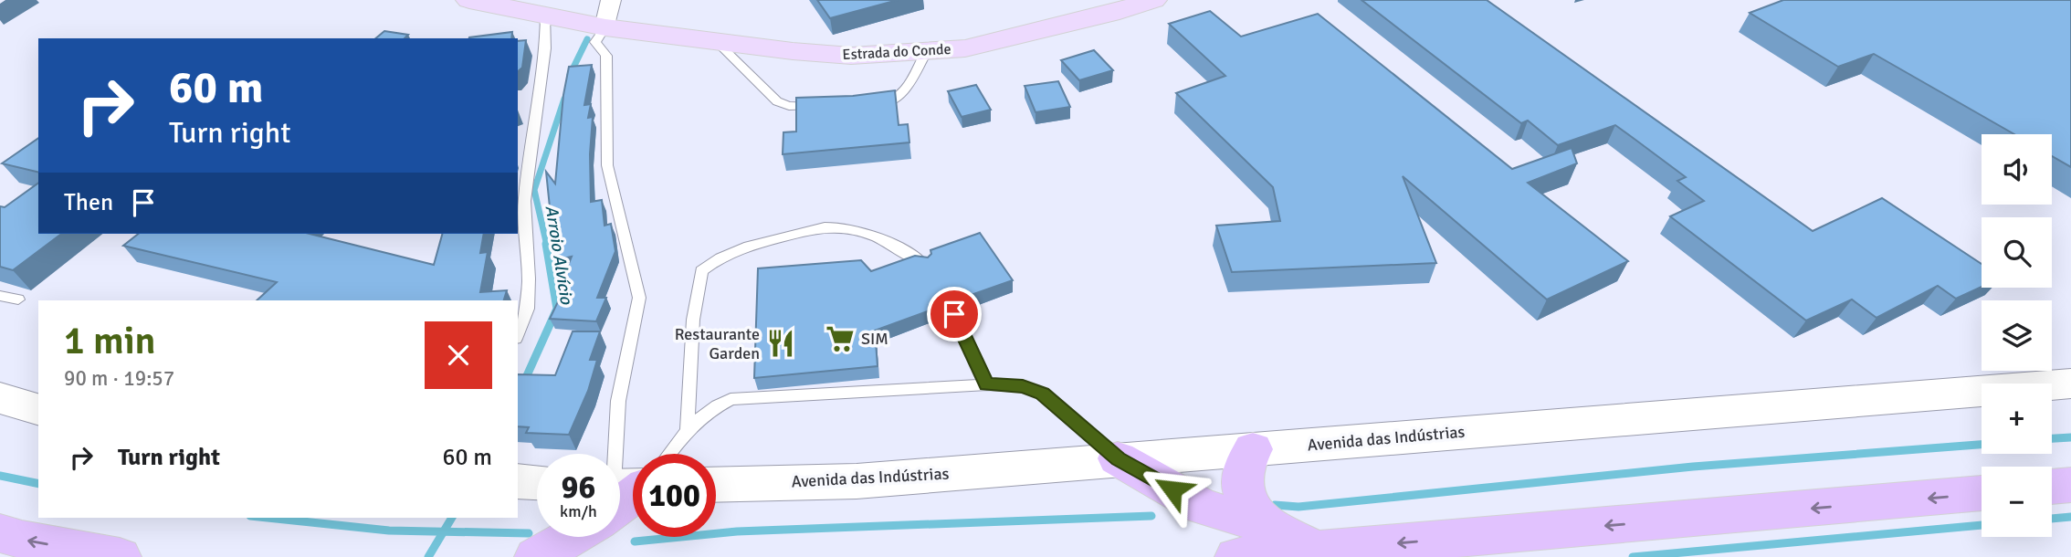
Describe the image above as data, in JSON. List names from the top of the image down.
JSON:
{
  "streets": {
    "main road": ["Estrada do Conde", "Avenida das Indústrias"]
  },
  "water": ["Arroio Alvício"],
  "places": {
    "supermarket": ["SIM"],
    "restaurant": ["Restaurante Garden"]
  },
  "page": {
    "turn": ["60 m", "Turn right"],
    "map_buttons": ["+", "−"],
    "then": "Then",
    "heading": ["1 min", "90 m · 19:57"],
    "list": [
      {
        "name": "Turn right",
        "value": "60 m"
      }
    ],
    "speed": "96 km/h",
    "limit": "100"
  }
}
